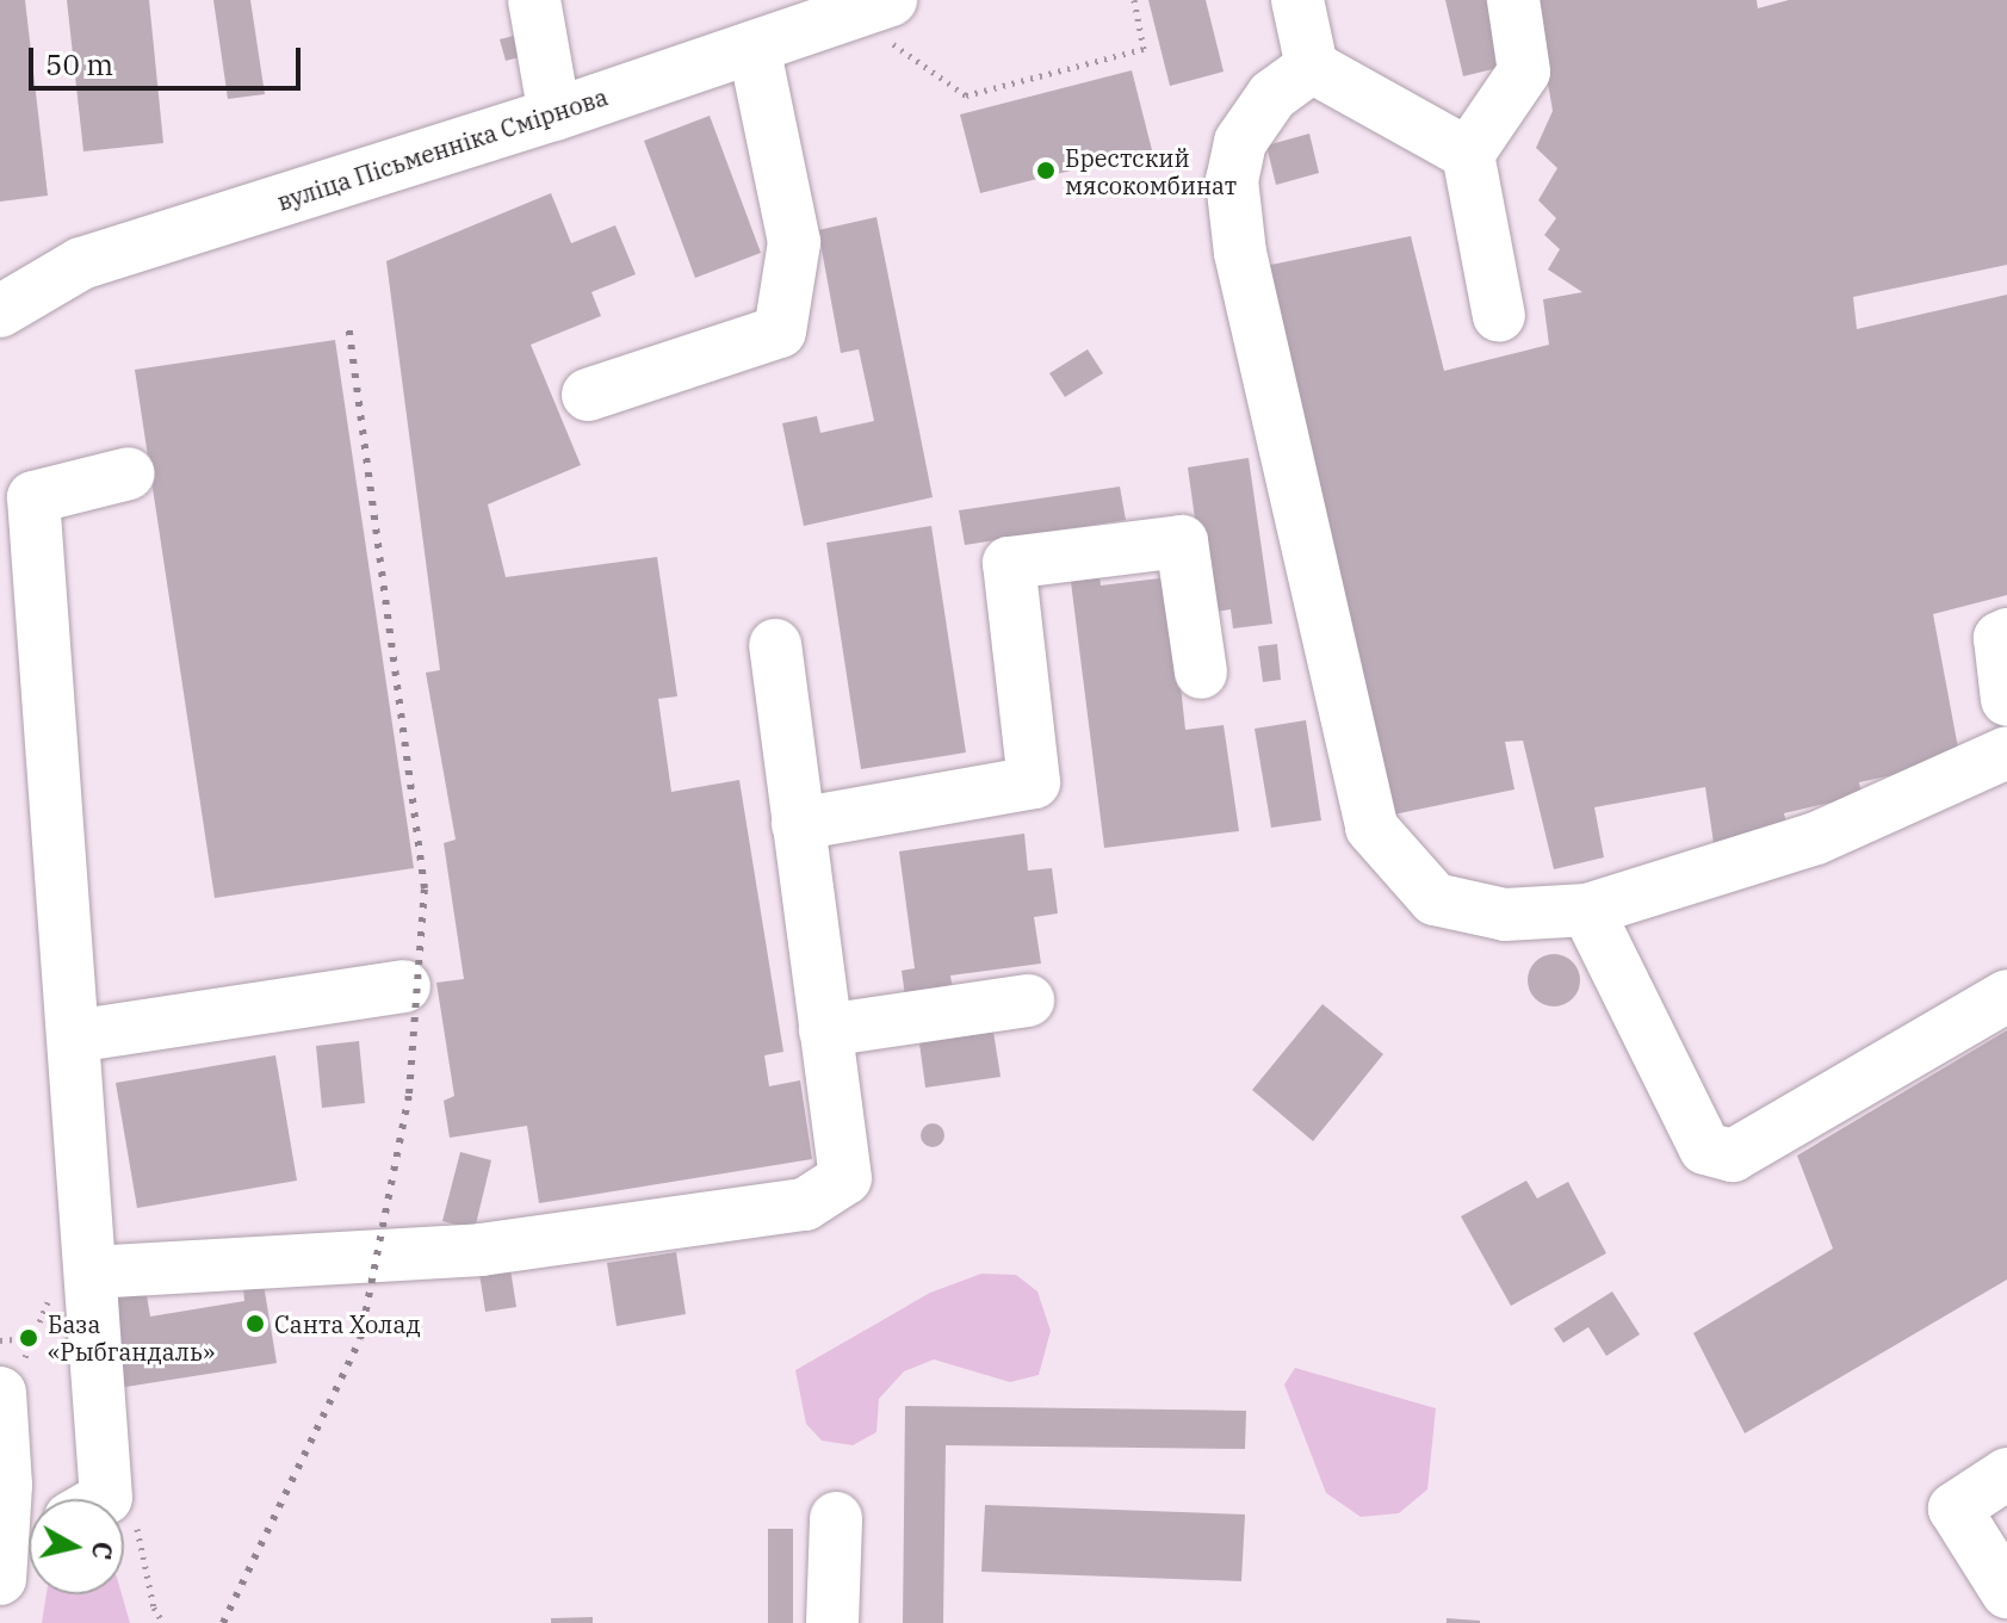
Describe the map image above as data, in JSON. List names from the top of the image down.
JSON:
{
  "streets": {
    "street": ["вуліца Пісьменніка Смірнова"]
  },
  "places": ["Брестский мясокомбинат", "Санта Холад", "База «Рыбгандаль»"],
  "scale_bar": "50 m",
  "north": "right"
}
